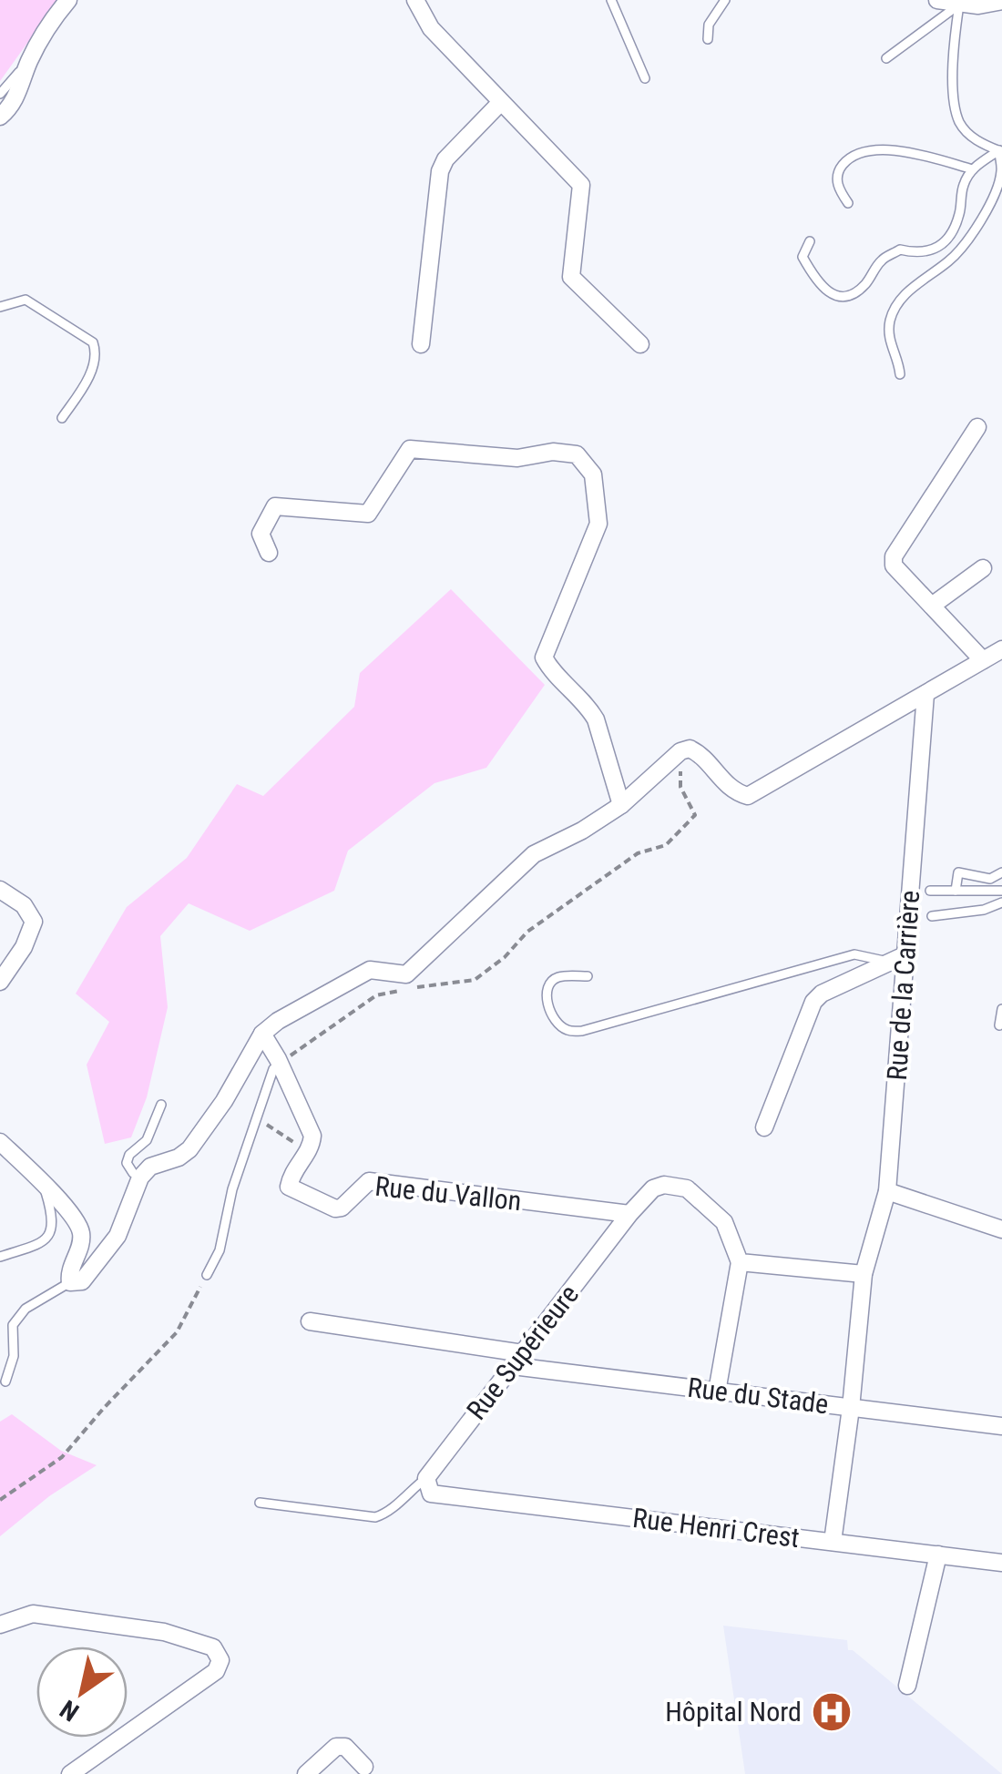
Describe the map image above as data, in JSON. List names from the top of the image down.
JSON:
{
  "streets": {
    "street": [
      "Rue de la Carrière",
      "Rue du Vallon",
      "Rue Supérieure",
      "Rue du Stade",
      "Rue Henri Crest"
    ]
  },
  "crossings": [
    ["Rue de la Carrière", "Rue du Stade"],
    ["Rue de la Carrière", "Rue Henri Crest"],
    ["Rue du Vallon", "Rue Supérieure"],
    ["Rue Supérieure", "Rue du Stade"],
    ["Rue Supérieure", "Rue Henri Crest"]
  ],
  "places": {
    "hospital": ["Hôpital Nord"]
  },
  "north": "bottom left"
}
